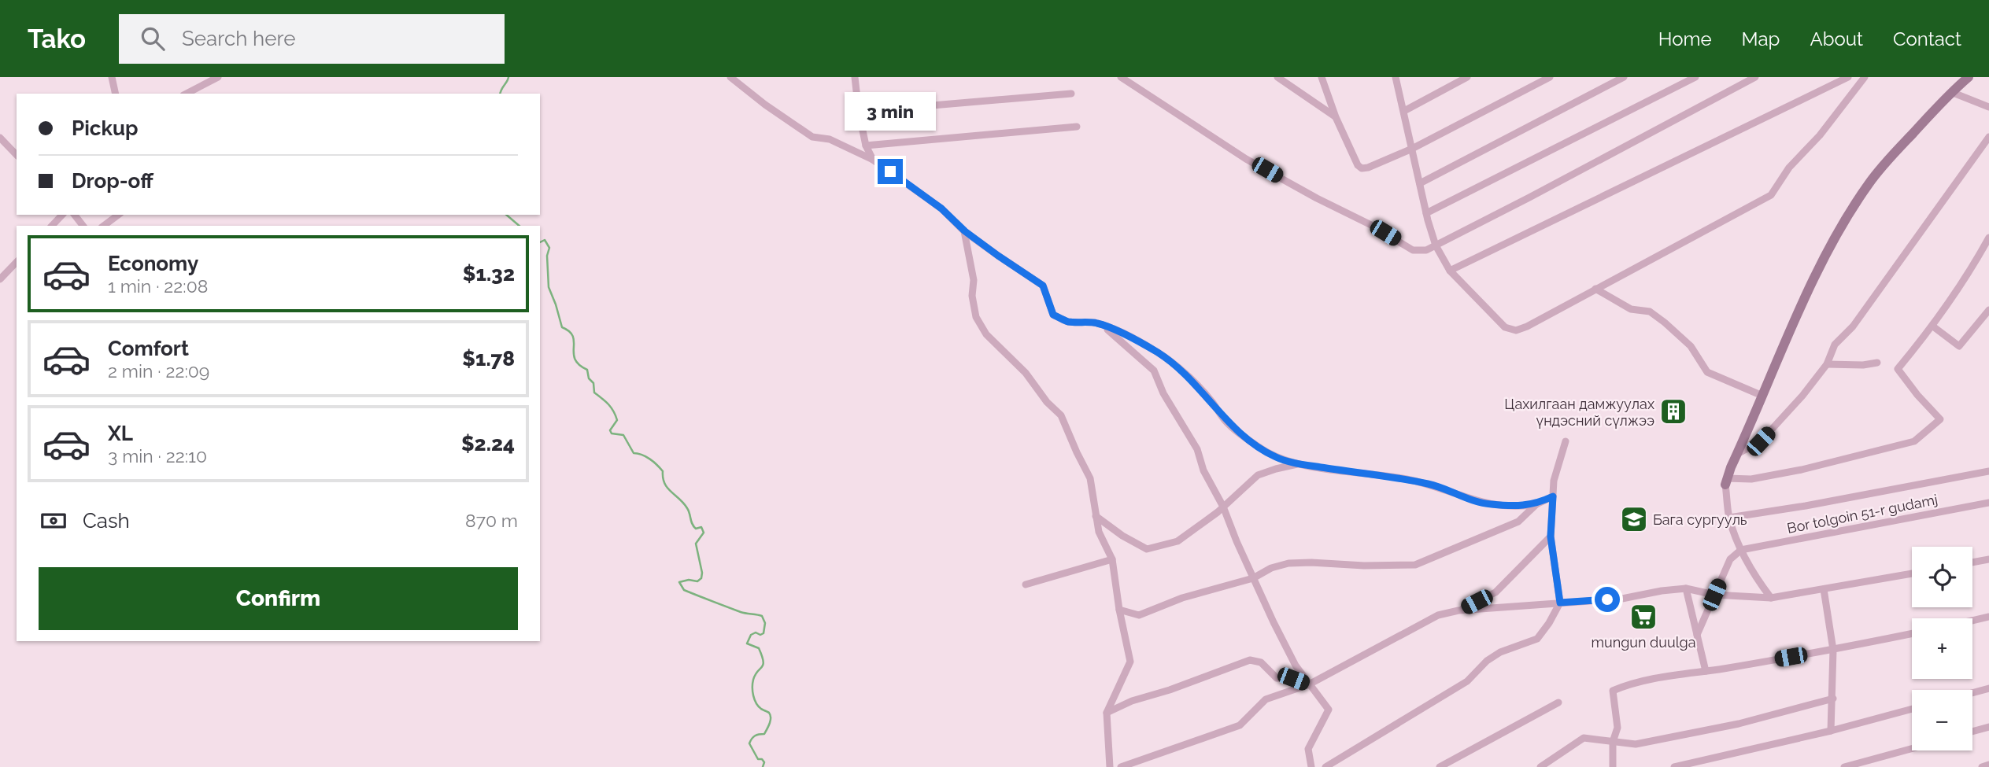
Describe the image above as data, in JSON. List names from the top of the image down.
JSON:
{
  "streets": {
    "street": ["Bor tolgoin 51-r gudamj"]
  },
  "places": {
    "building": ["Цахилгаан дамжуулах үндэсний сүлжээ"],
    "school or university": ["Бага сургууль"],
    "supermarket": ["mungun duulga"]
  },
  "page": {
    "header": "Tako",
    "search": "Search here",
    "nav": [
      "Home",
      "Map",
      "About",
      "Contact"
    ],
    "bubble": "3 min",
    "banner": ["Pickup", "Drop-off"],
    "list": [
      {
        "name": "Economy",
        "note": "1 min · 22:08",
        "value": "$1.32"
      },
      {
        "name": "Comfort",
        "note": "2 min · 22:09",
        "value": "$1.78"
      },
      {
        "name": "XL",
        "note": "3 min · 22:10",
        "value": "$2.24"
      }
    ],
    "pay": ["Cash", "870 m"],
    "map_buttons": ["+", "−"],
    "buttons": "Confirm"
  }
}
